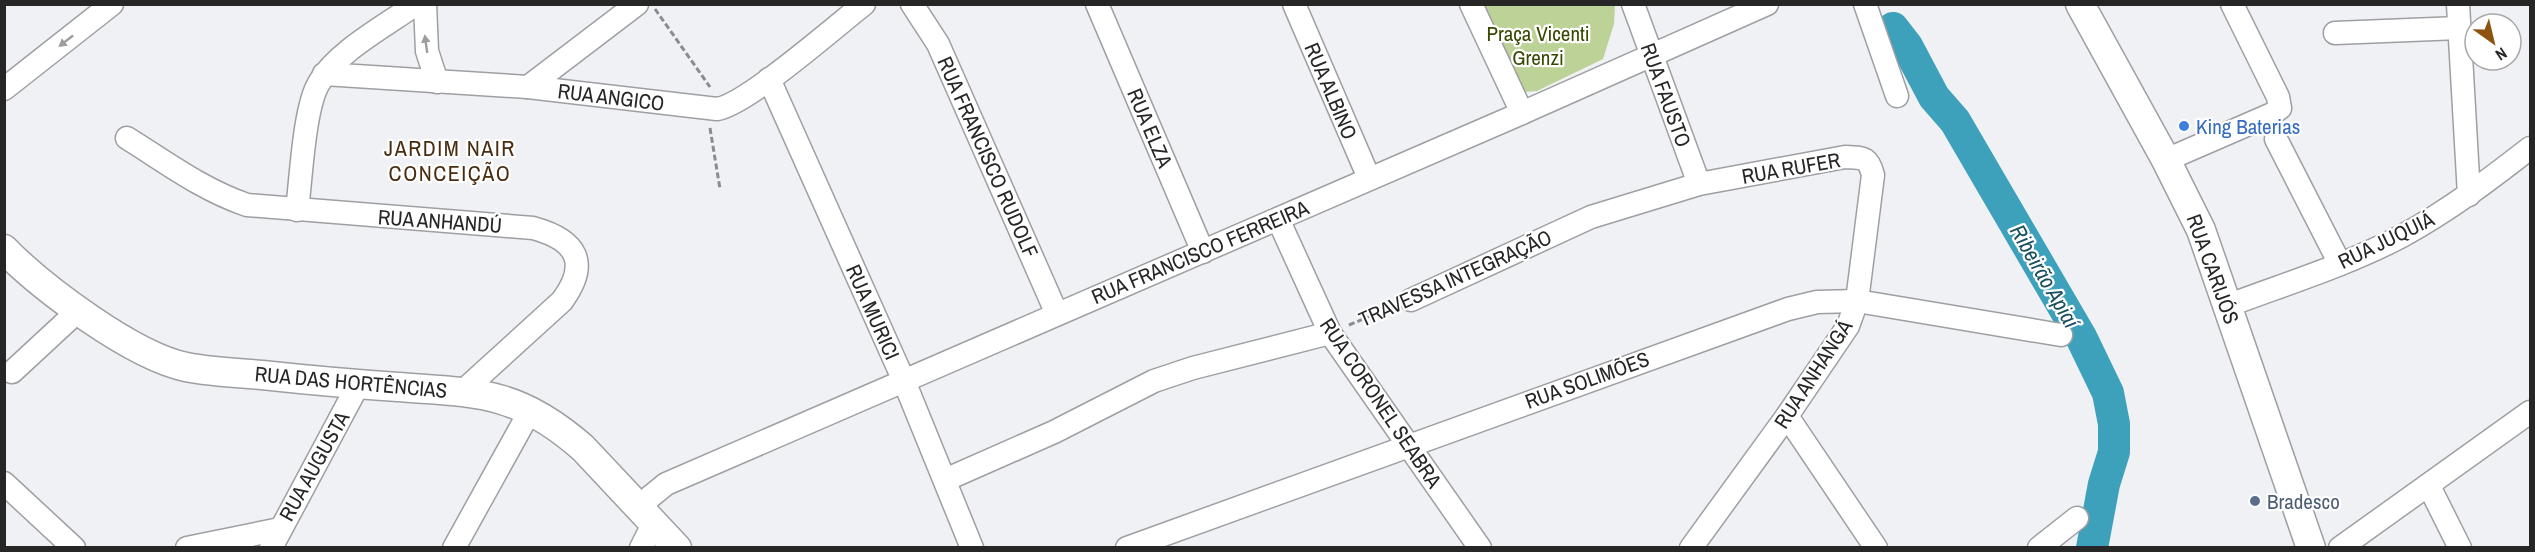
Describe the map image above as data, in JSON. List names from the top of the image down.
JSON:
{
  "streets": {
    "main road": ["RUA CARIJÓS", "RUA DAS HORTÊNCIAS"],
    "street": [
      "RUA ALBINO",
      "RUA FAUSTO",
      "RUA ANGICO",
      "RUA ELZA",
      "RUA FRANCISCO RUDOLF",
      "RUA RUFER",
      "RUA ANHANDÚ",
      "RUA JUQUIÁ",
      "RUA FRANCISCO FERREIRA",
      "TRAVESSA INTEGRAÇÃO",
      "RUA MURICI",
      "RUA ANHANGÁ",
      "RUA SOLIMÕES",
      "RUA CORONEL SEABRA",
      "RUA AUGUSTA"
    ]
  },
  "crossings": [
    ["RUA ALBINO", "RUA FRANCISCO FERREIRA"],
    ["RUA FAUSTO", "RUA RUFER"],
    ["RUA FAUSTO", "RUA FRANCISCO FERREIRA"],
    ["RUA FAUSTO", "TRAVESSA INTEGRAÇÃO"],
    ["RUA ELZA", "RUA FRANCISCO FERREIRA"],
    ["RUA FRANCISCO RUDOLF", "RUA FRANCISCO FERREIRA"],
    ["RUA RUFER", "TRAVESSA INTEGRAÇÃO"],
    ["RUA RUFER", "RUA ANHANGÁ"],
    ["RUA ANHANDÚ", "RUA DAS HORTÊNCIAS"],
    ["RUA JUQUIÁ", "RUA CARIJÓS"],
    ["RUA FRANCISCO FERREIRA", "RUA MURICI"],
    ["RUA FRANCISCO FERREIRA", "RUA DAS HORTÊNCIAS"],
    ["RUA FRANCISCO FERREIRA", "RUA CORONEL SEABRA"],
    ["TRAVESSA INTEGRAÇÃO", "RUA CORONEL SEABRA"],
    ["RUA ANHANGÁ", "RUA SOLIMÕES"],
    ["RUA SOLIMÕES", "RUA CORONEL SEABRA"],
    ["RUA DAS HORTÊNCIAS", "RUA AUGUSTA"]
  ],
  "districts": ["JARDIM NAIR CONCEIÇÃO"],
  "water": ["Ribeirão Apiaí"],
  "parks": ["Praça Vicenti Grenzi"],
  "places": ["King Baterias", "Bradesco"],
  "north": "bottom right"
}
